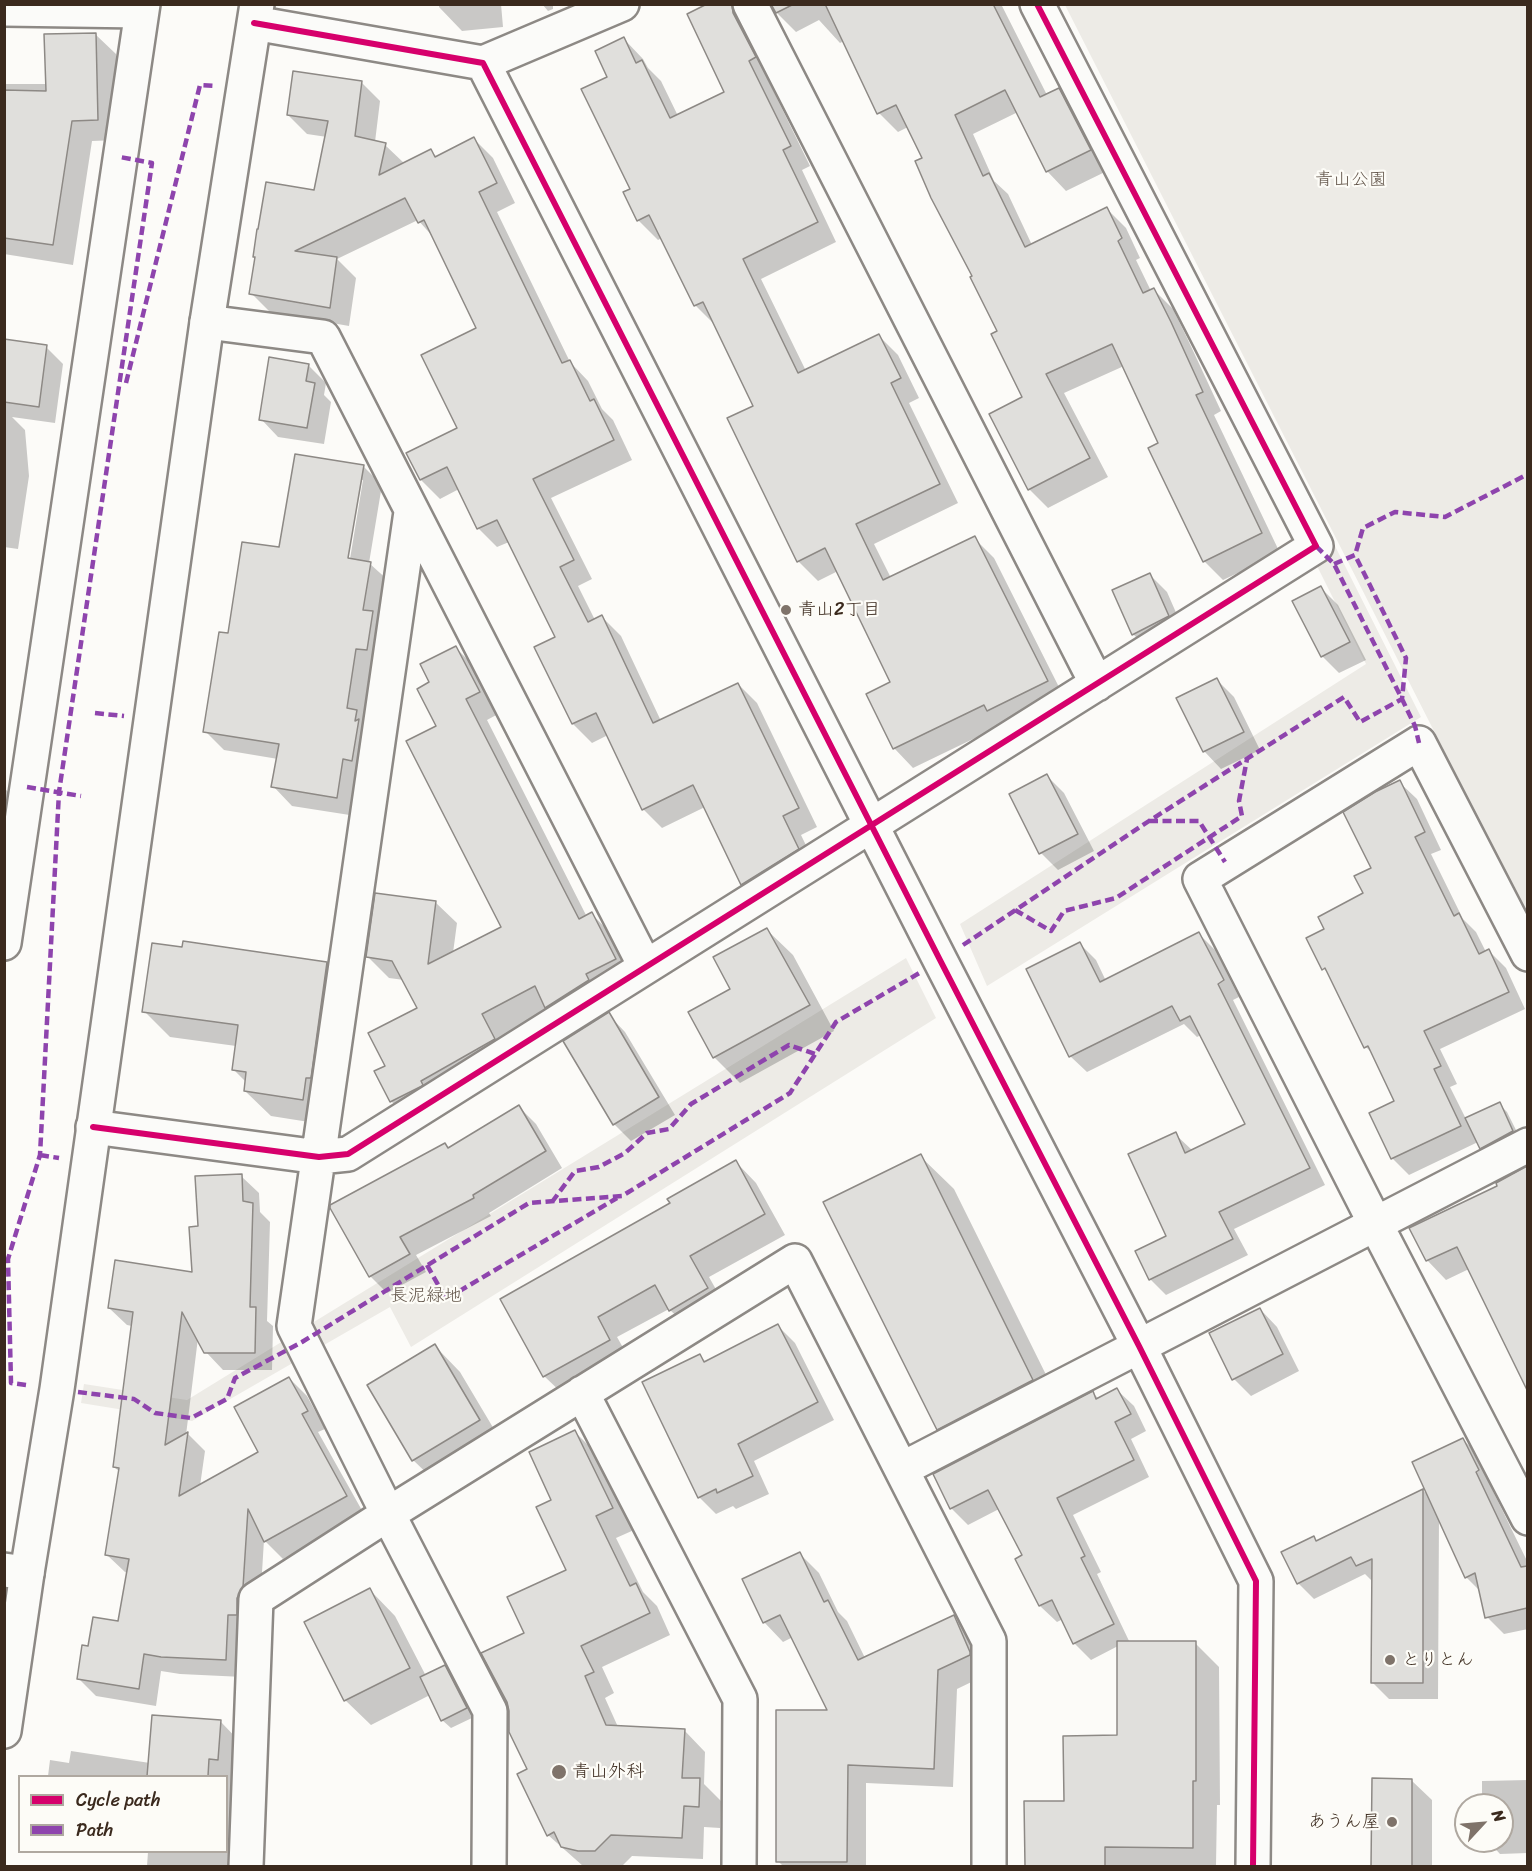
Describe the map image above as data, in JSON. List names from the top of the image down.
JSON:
{
  "parks": ["青山公園", "長泥緑地"],
  "places": [
    "青山2丁目",
    "とりとん",
    "青山外科",
    "あうん屋"
  ],
  "legend": ["Cycle path", "Path"],
  "north": "top right"
}
